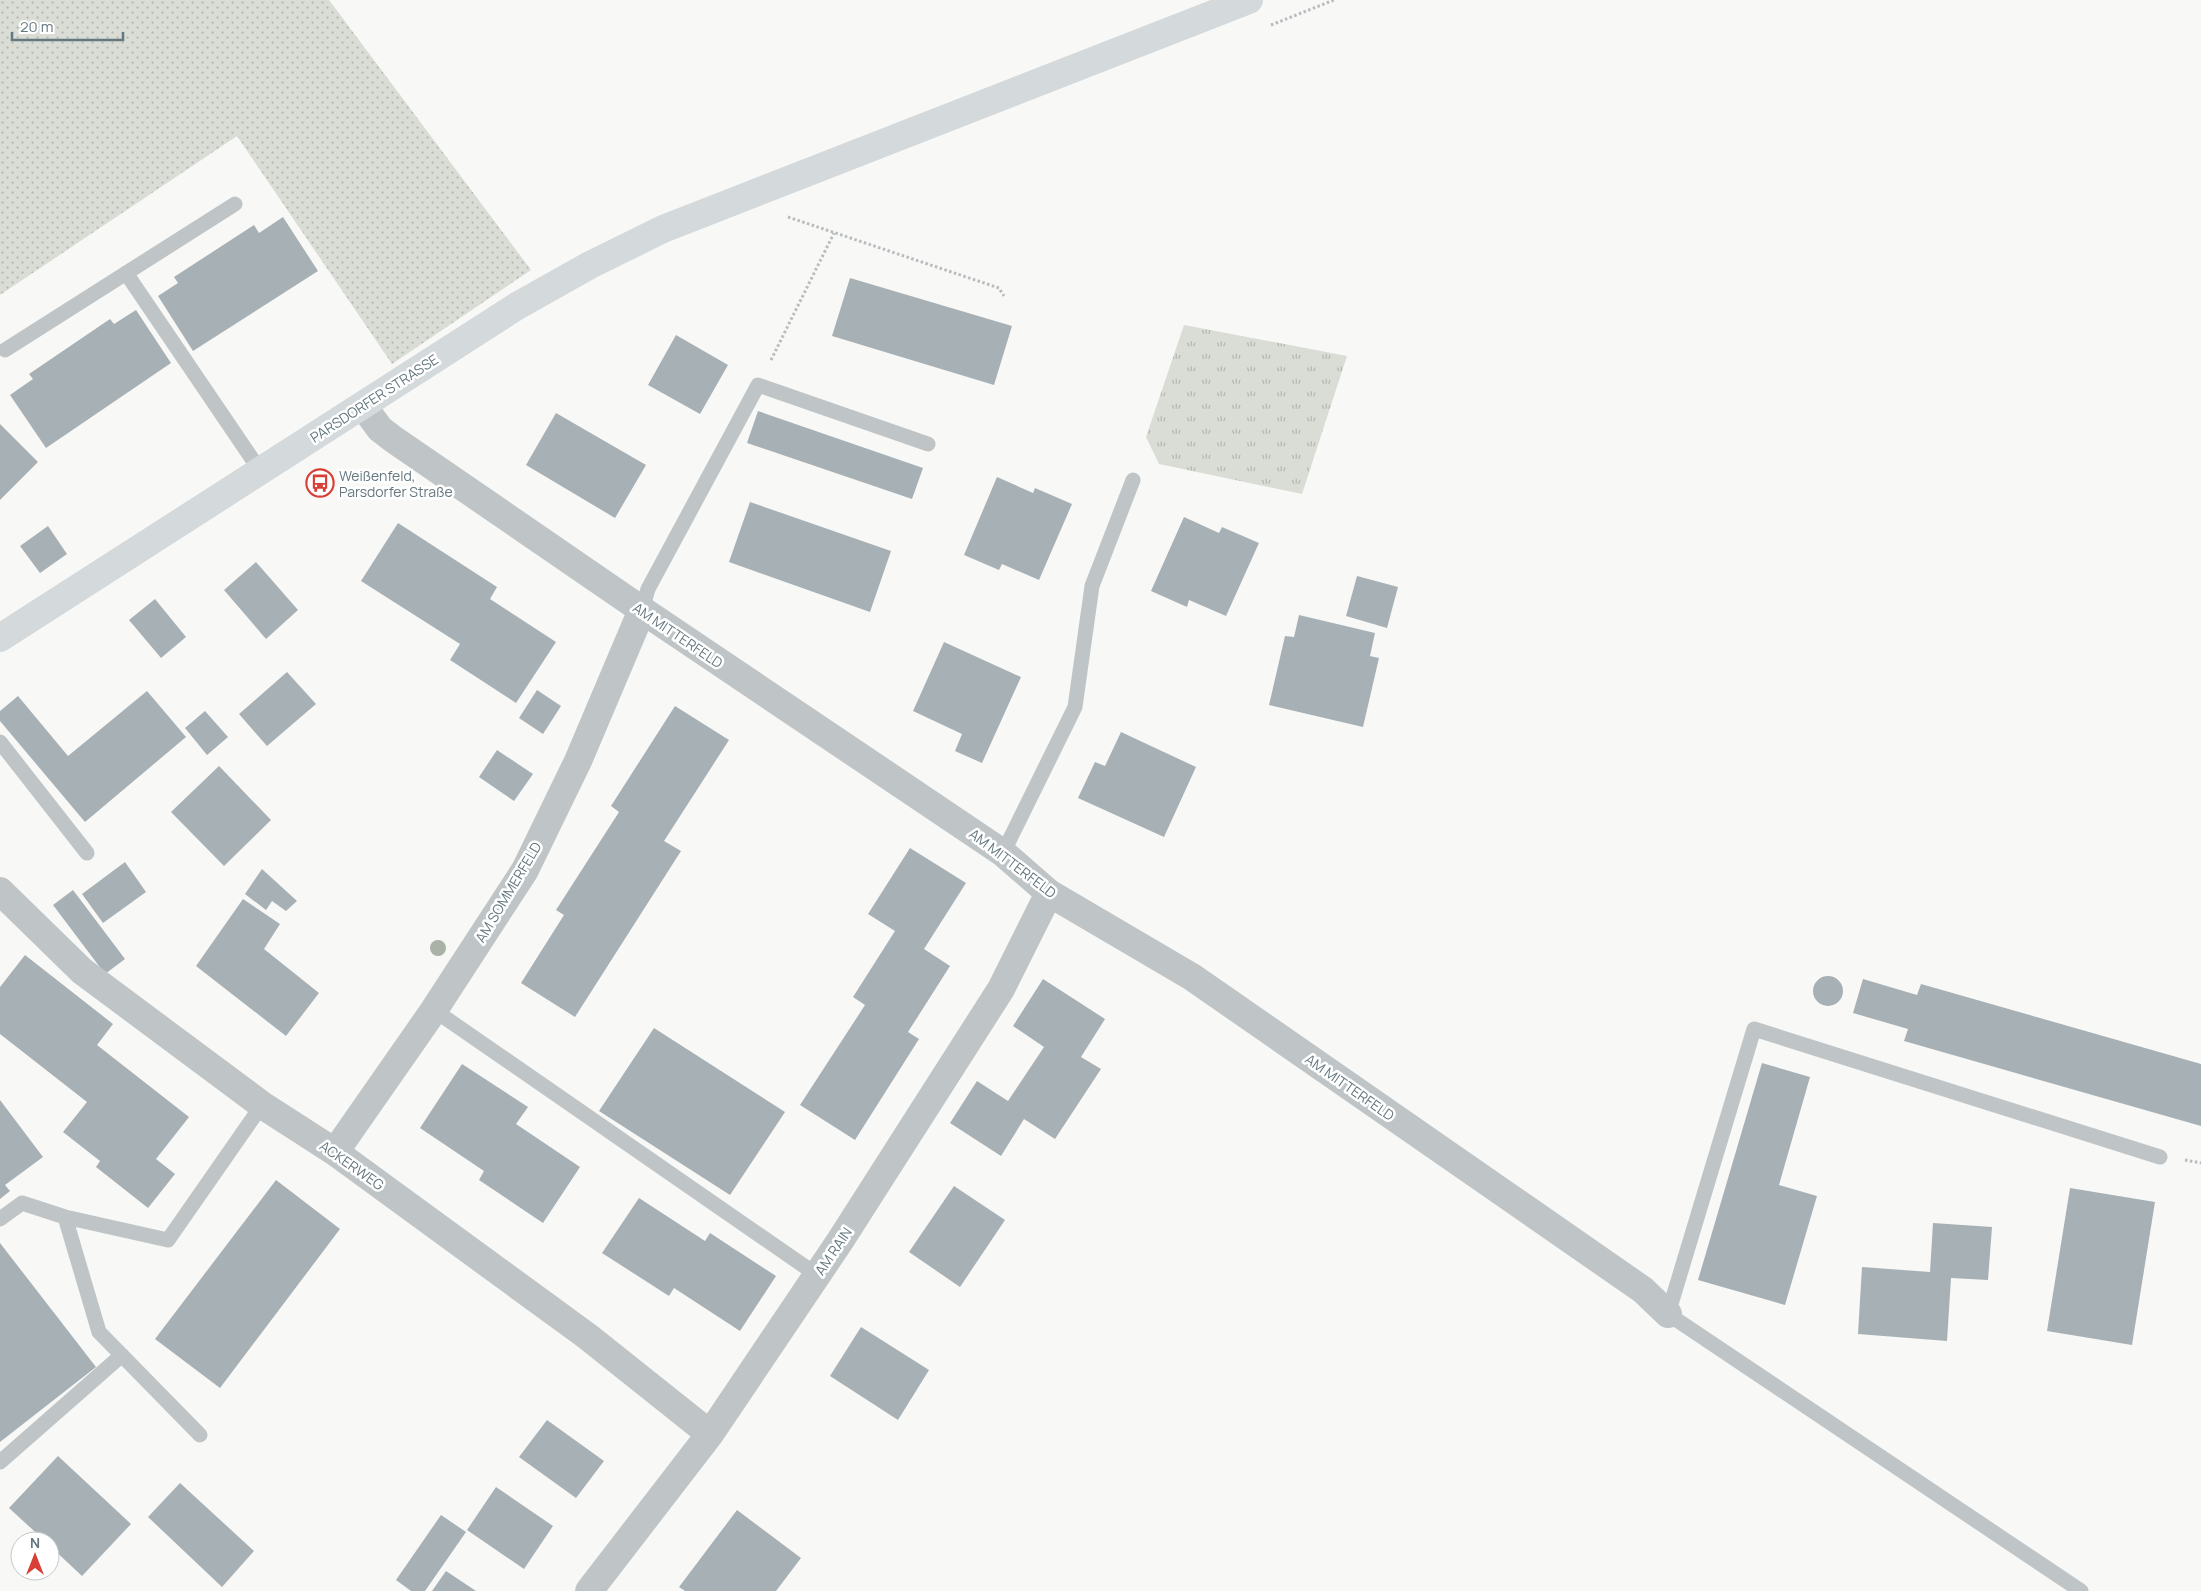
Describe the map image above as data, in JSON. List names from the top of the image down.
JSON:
{
  "streets": {
    "street": [
      "PARSDORFER STRASSE",
      "AM MITTERFELD",
      "AM SOMMERFELD",
      "ACKERWEG",
      "AM RAIN"
    ]
  },
  "crossings": [
    ["PARSDORFER STRASSE", "AM MITTERFELD"],
    ["AM MITTERFELD", "AM SOMMERFELD"],
    ["AM MITTERFELD", "AM RAIN"],
    ["AM SOMMERFELD", "ACKERWEG"],
    ["ACKERWEG", "AM RAIN"]
  ],
  "places": {
    "bus stop": ["Weißenfeld, Parsdorfer Straße"]
  },
  "scale_bar": "20 m",
  "north": "top"
}
